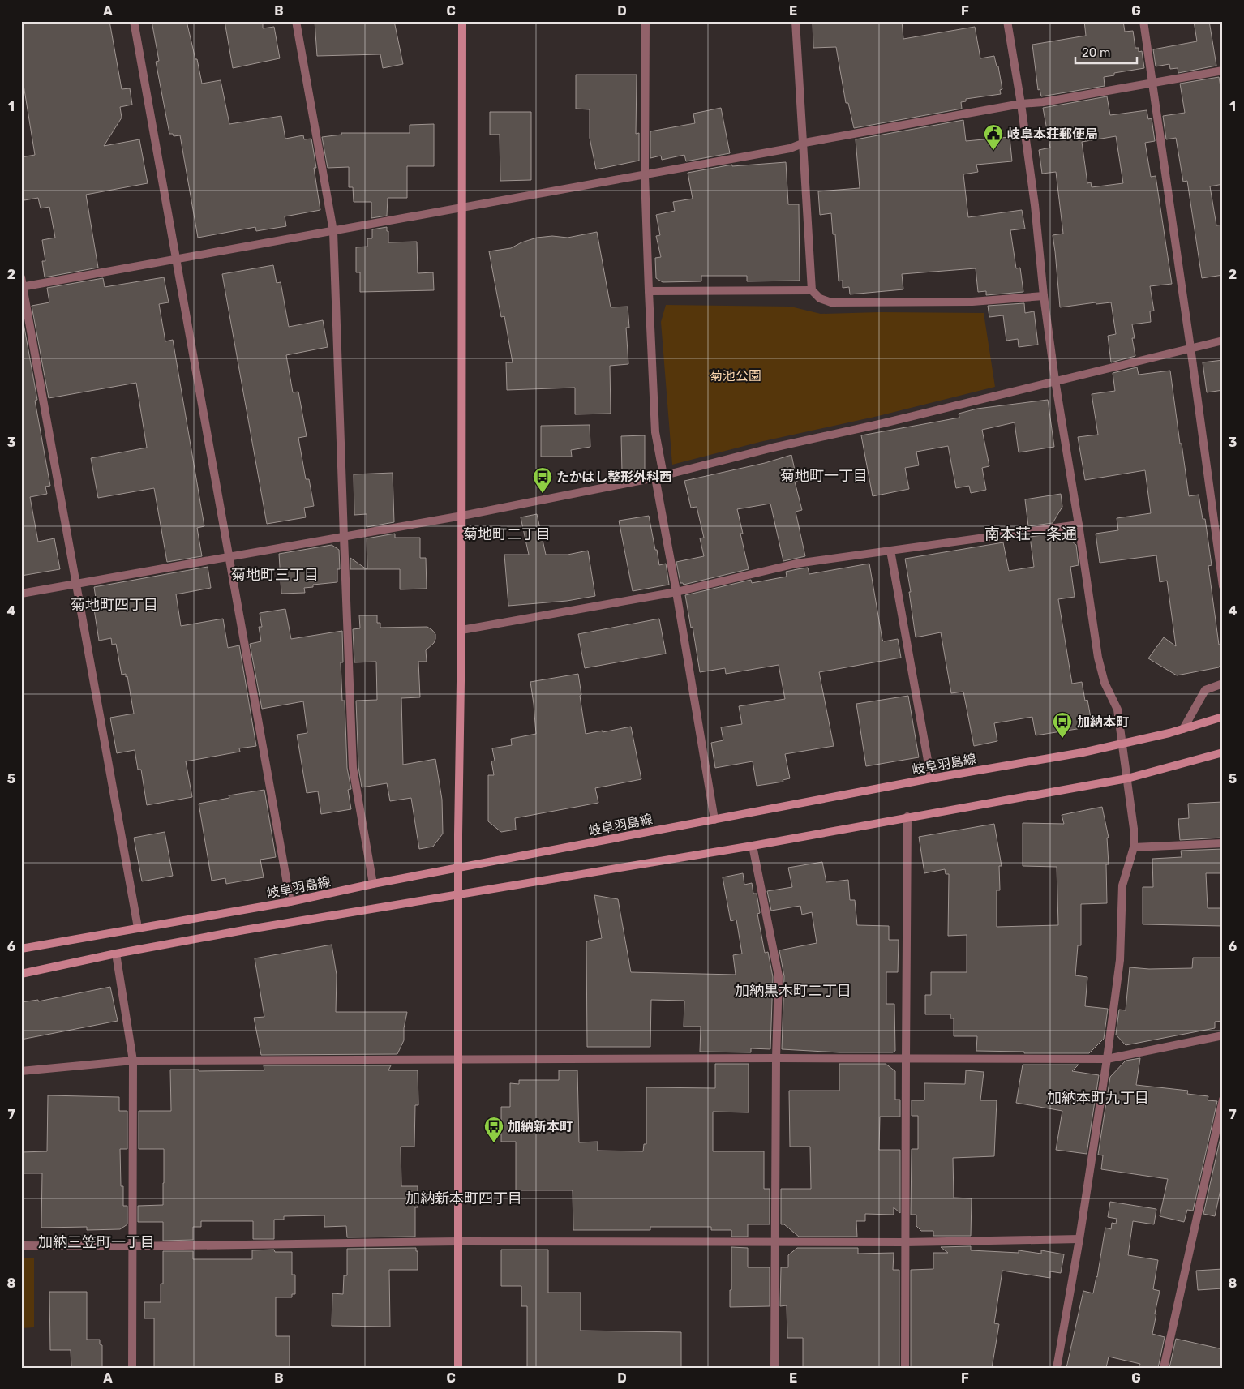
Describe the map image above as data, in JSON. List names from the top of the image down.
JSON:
{
  "streets": {
    "main road": ["岐阜羽島線"]
  },
  "districts": [
    "菊地町一丁目",
    "南本荘一条通",
    "菊地町二丁目",
    "菊地町三丁目",
    "菊地町四丁目",
    "加納黒木町二丁目",
    "加納本町九丁目",
    "加納新本町四丁目",
    "加納三笠町一丁目"
  ],
  "parks": ["菊池公園"],
  "places": {
    "public building": ["岐阜本荘郵便局"],
    "bus stop": ["たかはし整形外科西", "加納本町", "加納新本町"]
  },
  "scale_bar": "20 m",
  "grid": {
    "columns": [
      "A",
      "B",
      "C",
      "D",
      "E",
      "F",
      "G"
    ],
    "rows": [
      "1",
      "2",
      "3",
      "4",
      "5",
      "6",
      "7",
      "8"
    ]
  }
}
